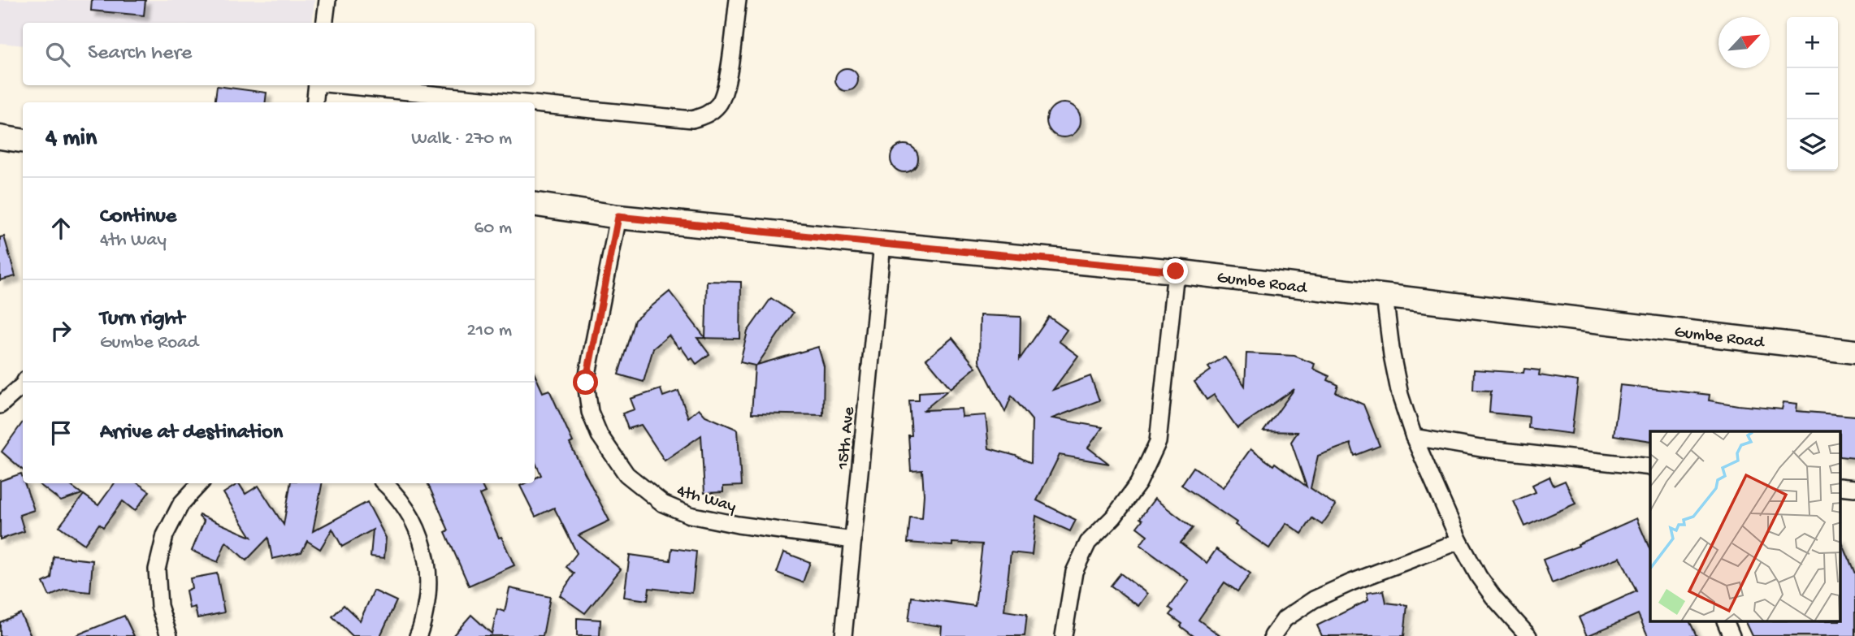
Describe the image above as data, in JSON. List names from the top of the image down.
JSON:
{
  "streets": {
    "street": ["Gumbe Road", "15th Ave", "4th Way"]
  },
  "crossings": [
    ["Gumbe Road", "15th Ave"],
    ["Gumbe Road", "4th Way"],
    ["15th Ave", "4th Way"]
  ],
  "north": "top right",
  "page": {
    "map_buttons": ["+", "−"],
    "search": "Search here",
    "heading": ["4 min", "Walk · 270 m"],
    "list": [
      ["Continue", "4th Way", "60 m"],
      ["Turn right", "Gumbe Road", "210 m"],
      "Arrive at destination"
    ]
  }
}
